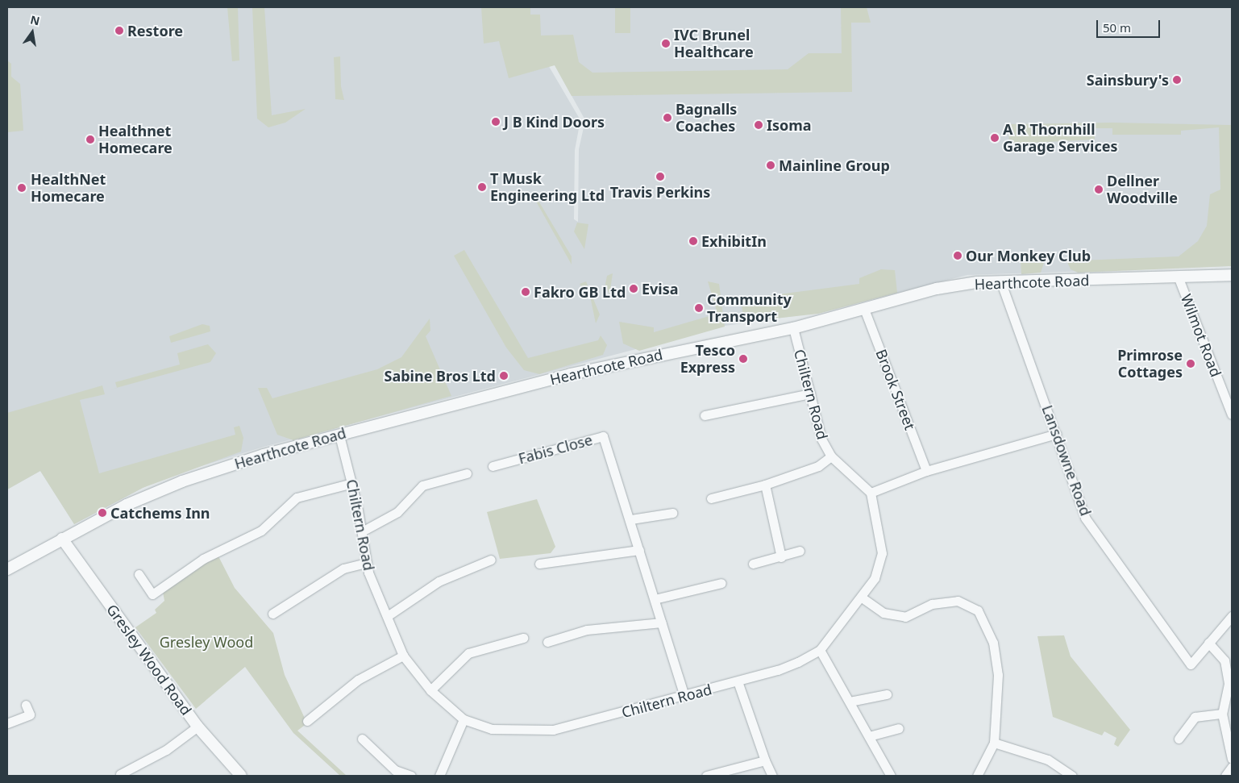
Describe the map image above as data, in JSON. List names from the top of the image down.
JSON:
{
  "streets": {
    "street": [
      "Hearthcote Road",
      "Wilmot Road",
      "Brook Street",
      "Chiltern Road",
      "Fabis Close",
      "Lansdowne Road",
      "Gresley Wood Road"
    ]
  },
  "crossings": [
    ["Hearthcote Road", "Wilmot Road"],
    ["Hearthcote Road", "Brook Street"],
    ["Hearthcote Road", "Chiltern Road"],
    ["Hearthcote Road", "Lansdowne Road"],
    ["Hearthcote Road", "Gresley Wood Road"],
    ["Chiltern Road", "Fabis Close"]
  ],
  "parks": ["Gresley Wood"],
  "places": [
    "Restore",
    "IVC Brunel Healthcare",
    "Sainsbury's",
    "Bagnalls Coaches",
    "J B Kind Doors",
    "Isoma",
    "A R Thornhill Garage Services",
    "Healthnet Homecare",
    "Mainline Group",
    "Travis Perkins",
    "T Musk Engineering Ltd",
    "HealthNet Homecare",
    "Dellner Woodville",
    "ExhibitIn",
    "Our Monkey Club",
    "Evisa",
    "Fakro GB Ltd",
    "Community Transport",
    "Tesco Express",
    "Primrose Cottages",
    "Sabine Bros Ltd",
    "Catchems Inn"
  ],
  "scale_bar": "50 m",
  "north": "top"
}
